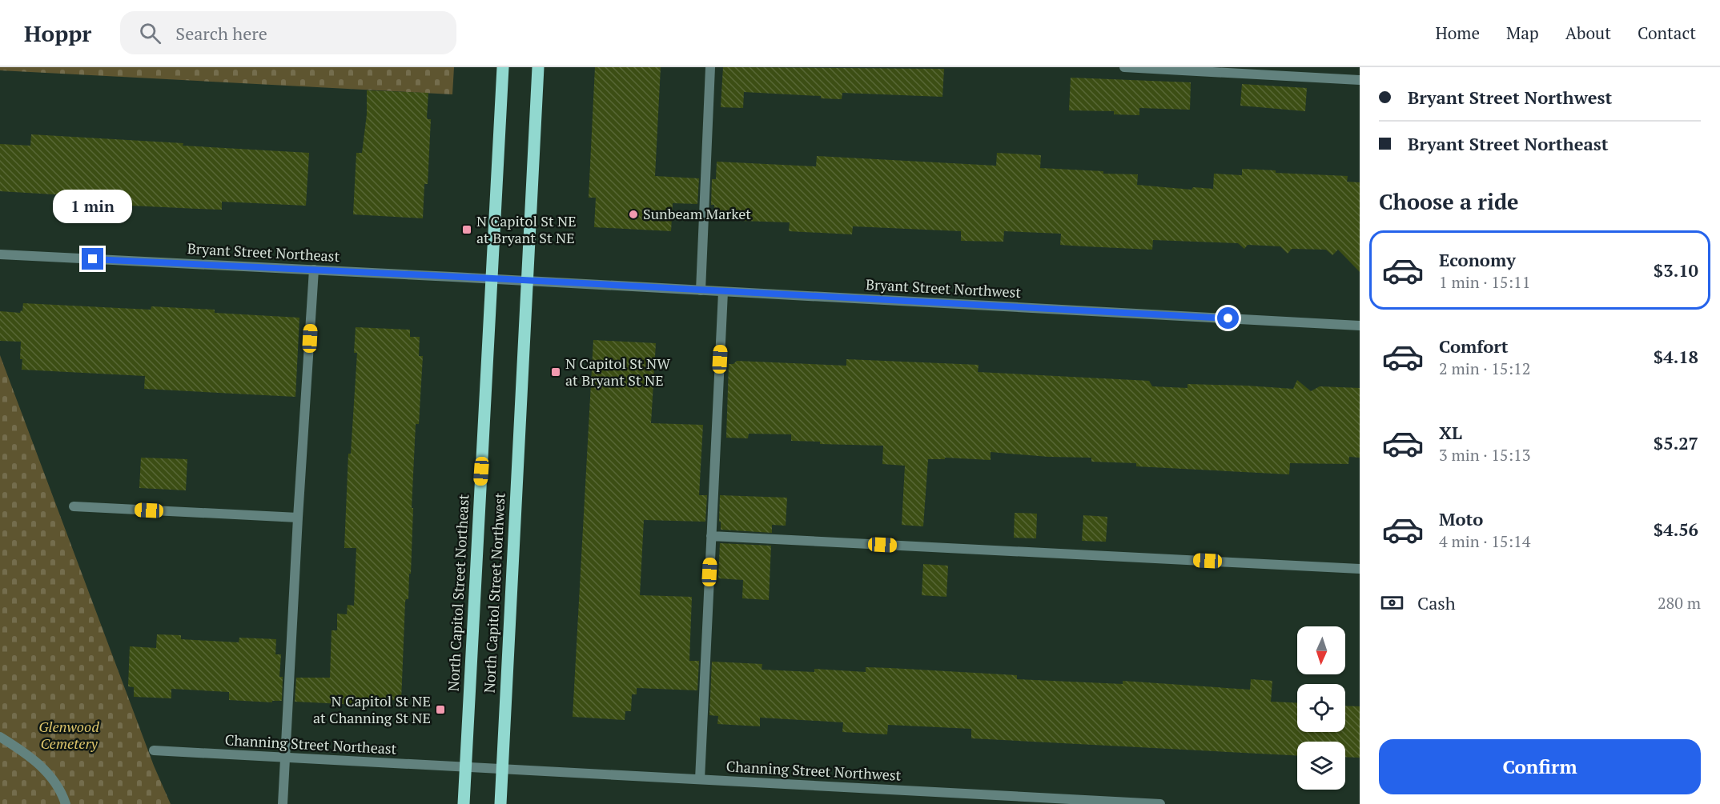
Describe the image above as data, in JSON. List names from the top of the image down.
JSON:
{
  "streets": {
    "main road": ["North Capitol Street Northeast", "North Capitol Street Northwest"],
    "street": [
      "Bryant Street Northeast",
      "Bryant Street Northwest",
      "Channing Street Northeast",
      "Channing Street Northwest"
    ]
  },
  "crossings": [
    ["Bryant Street Northeast", "Bryant Street Northwest"],
    ["Bryant Street Northeast", "North Capitol Street Northeast"],
    ["Bryant Street Northeast", "North Capitol Street Northwest"],
    ["Bryant Street Northwest", "North Capitol Street Northwest"],
    ["North Capitol Street Northeast", "Channing Street Northeast"],
    ["North Capitol Street Northeast", "Channing Street Northwest"],
    ["North Capitol Street Northwest", "Channing Street Northwest"],
    ["Channing Street Northeast", "Channing Street Northwest"]
  ],
  "parks": ["Glenwood Cemetery"],
  "places": {
    "other": ["Sunbeam Market"],
    "transit": ["N Capitol St NE at Bryant St NE", "N Capitol St NW at Bryant St NE", "N Capitol St NE at Channing St NE"]
  },
  "north": "bottom",
  "page": {
    "header": "Hoppr",
    "search": "Search here",
    "nav": [
      "Home",
      "Map",
      "About",
      "Contact"
    ],
    "banner": ["Bryant Street Northwest", "Bryant Street Northeast"],
    "heading": "Choose a ride",
    "bubble": "1 min",
    "list": [
      {
        "name": "Economy",
        "note": "1 min · 15:11",
        "value": "$3.10"
      },
      {
        "name": "Comfort",
        "note": "2 min · 15:12",
        "value": "$4.18"
      },
      {
        "name": "XL",
        "note": "3 min · 15:13",
        "value": "$5.27"
      },
      {
        "name": "Moto",
        "note": "4 min · 15:14",
        "value": "$4.56"
      }
    ],
    "pay": ["Cash", "280 m"],
    "buttons": "Confirm"
  }
}
